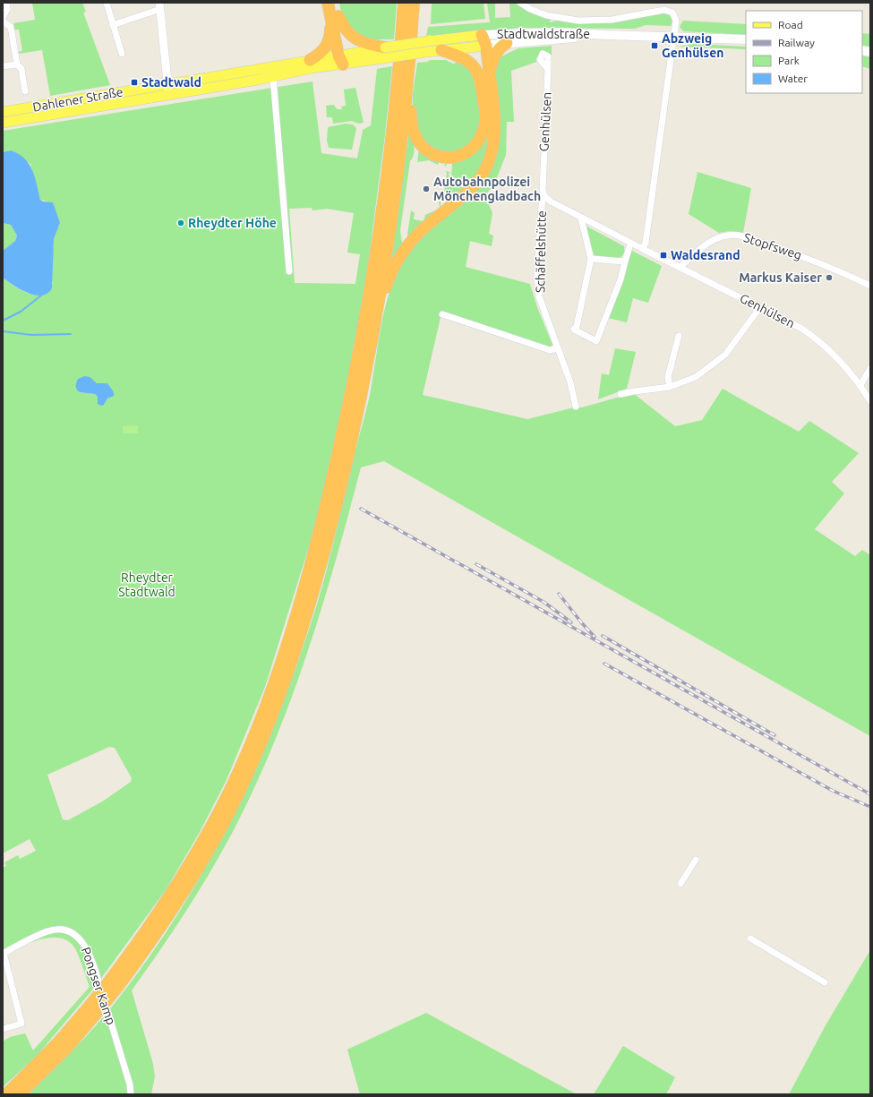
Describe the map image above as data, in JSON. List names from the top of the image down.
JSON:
{
  "streets": {
    "main road": ["Stadtwaldstraße", "Dahlener Straße"],
    "street": [
      "Genhülsen",
      "Stopfsweg",
      "Schäffelshütte",
      "Pongser Kamp"
    ]
  },
  "crossings": [
    ["Genhülsen", "Stopfsweg"],
    ["Genhülsen", "Schäffelshütte"]
  ],
  "parks": ["Rheydter Stadtwald"],
  "places": {
    "transit": ["Abzweig Genhülsen", "Stadtwald", "Waldesrand"],
    "other": ["Autobahnpolizei Mönchengladbach", "Rheydter Höhe", "Markus Kaiser"]
  },
  "legend": [
    "Road",
    "Railway",
    "Park",
    "Water"
  ]
}
